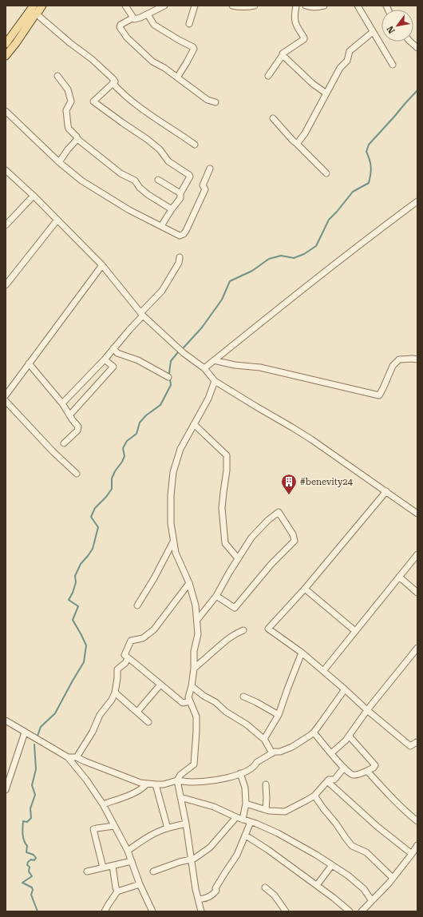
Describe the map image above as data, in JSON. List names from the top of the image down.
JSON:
{
  "places": {
    "building": ["#benevity24"]
  },
  "north": "bottom left"
}
